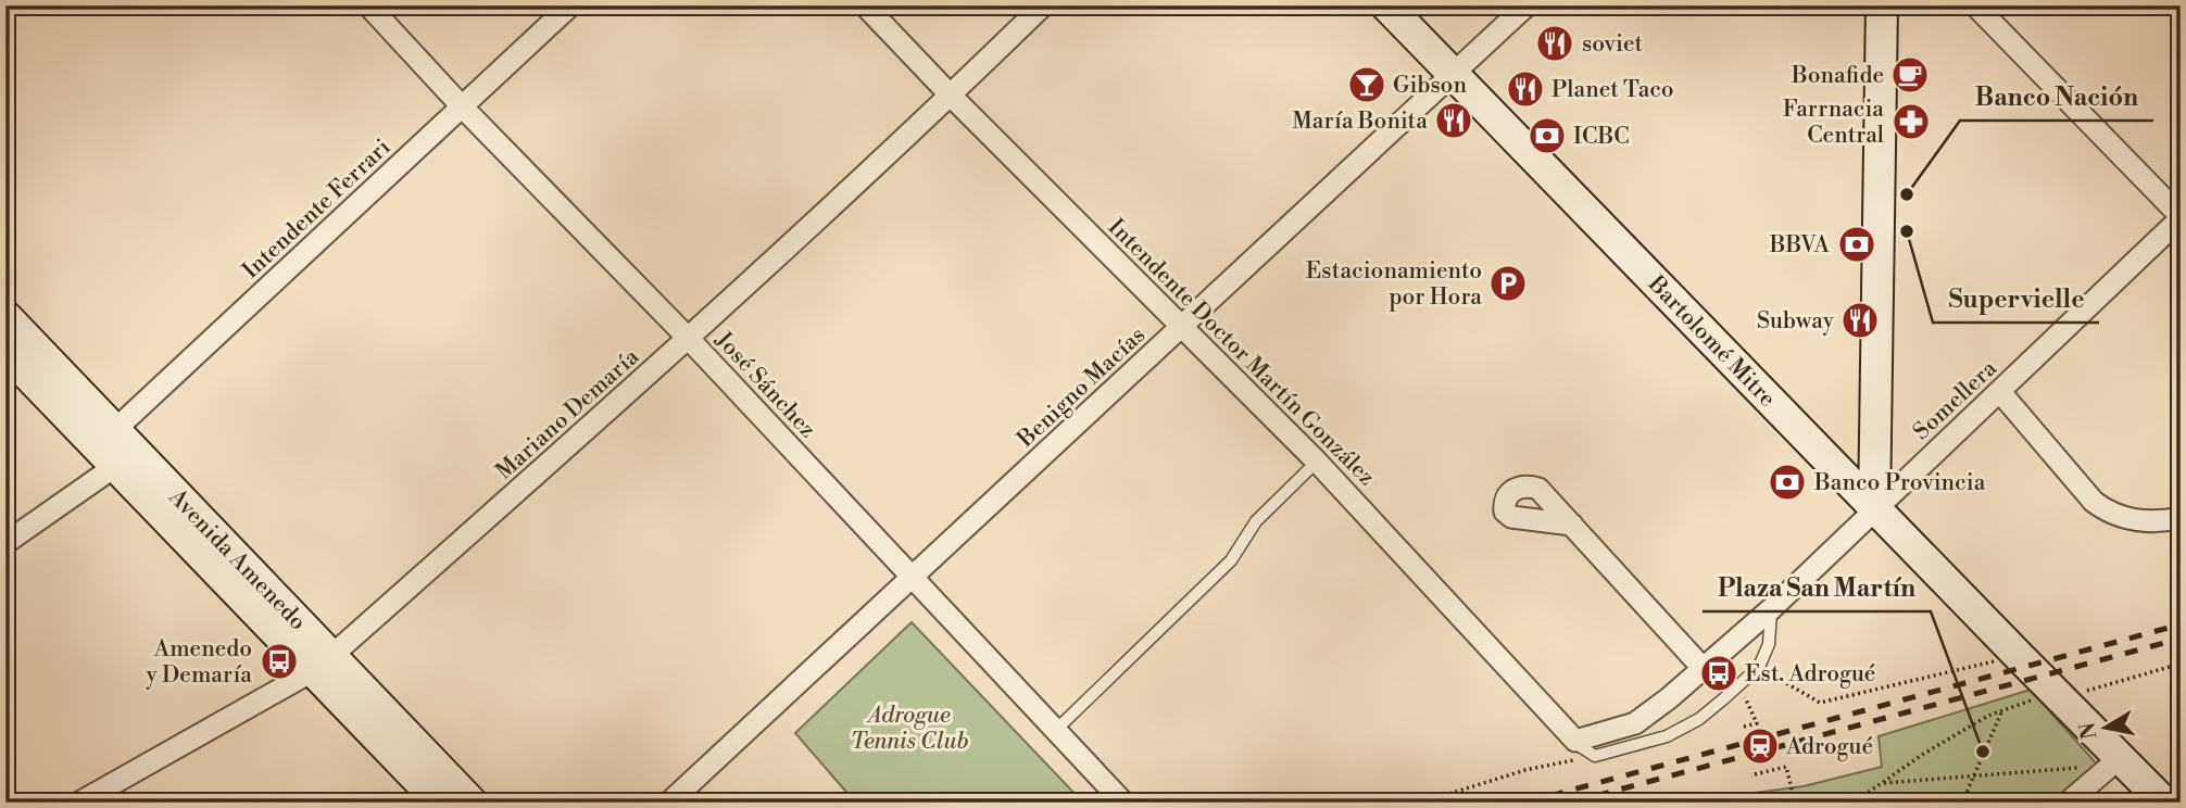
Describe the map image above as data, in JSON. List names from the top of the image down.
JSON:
{
  "streets": {
    "street": [
      "Intendente Ferrari",
      "Bartolomé Mitre",
      "Intendente Doctor Martín González",
      "José Sánchez",
      "Benigno Macías",
      "Somellera",
      "Mariano Demaría",
      "Avenida Amenedo"
    ]
  },
  "crossings": [
    ["Intendente Ferrari", "José Sánchez"],
    ["Intendente Ferrari", "Avenida Amenedo"],
    ["Bartolomé Mitre", "Benigno Macías"],
    ["Bartolomé Mitre", "Somellera"],
    ["Intendente Doctor Martín González", "Benigno Macías"],
    ["Intendente Doctor Martín González", "Somellera"],
    ["Intendente Doctor Martín González", "Mariano Demaría"],
    ["José Sánchez", "Benigno Macías"],
    ["José Sánchez", "Mariano Demaría"],
    ["Mariano Demaría", "Avenida Amenedo"]
  ],
  "parks": ["Adrogue Tennis Club"],
  "places": {
    "restaurant": [
      "soviet",
      "Planet Taco",
      "María Bonita",
      "Subway"
    ],
    "cafe": ["Bonafide"],
    "bar": ["Gibson"],
    "pharmacy": ["Farrnacia Central"],
    "bank": ["ICBC", "BBVA", "Banco Provincia"],
    "other": ["Banco Nación", "Supervielle", "Plaza San Martín"],
    "parking": ["Estacionamiento por Hora"],
    "bus stop": ["Amenedo y Demaría", "Est. Adrogué"],
    "station": ["Adrogué"]
  },
  "north": "left"
}
